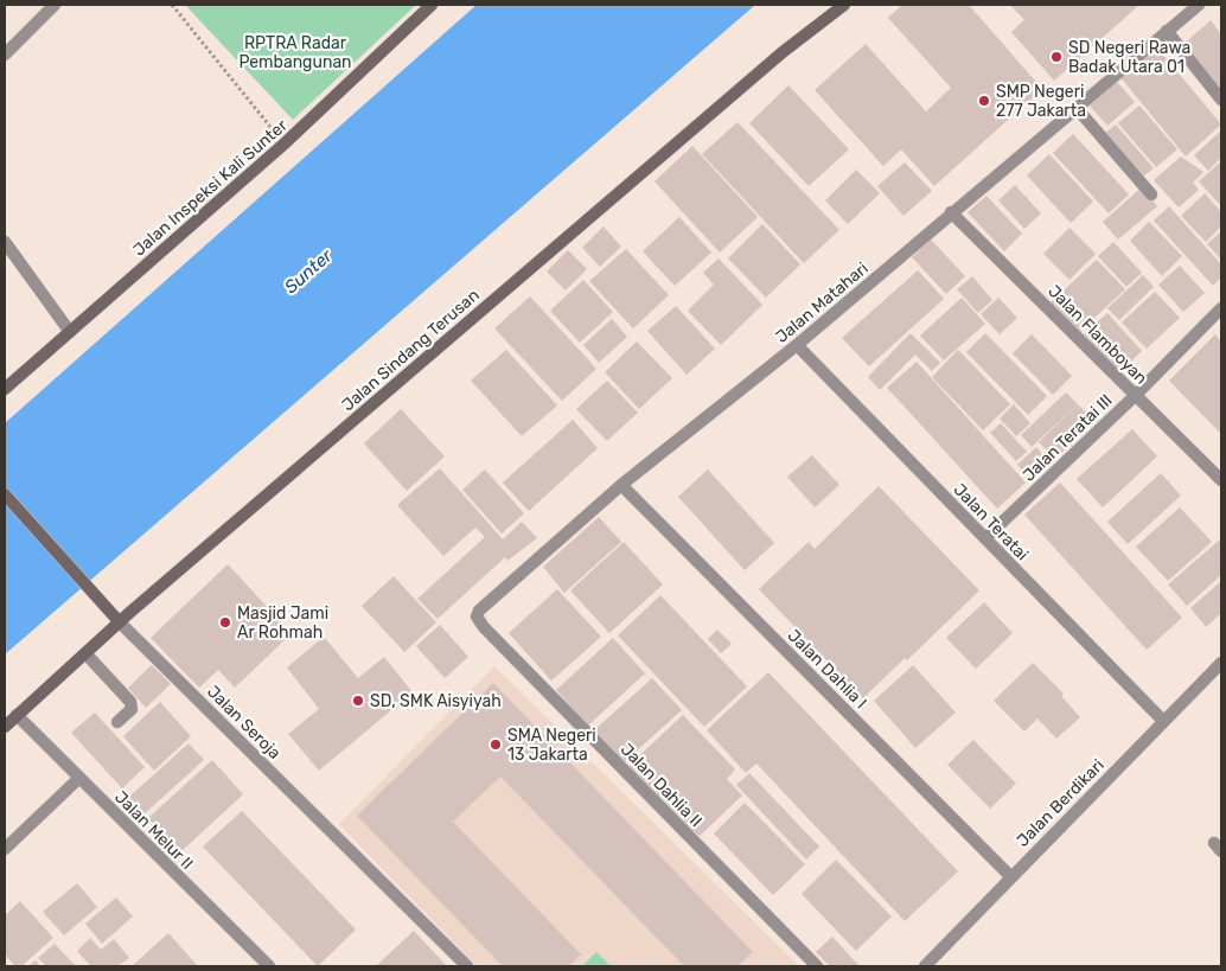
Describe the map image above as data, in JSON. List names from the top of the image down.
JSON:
{
  "streets": {
    "street": [
      "Jalan Inspeksi Kali Sunter",
      "Jalan Matahari",
      "Jalan Flamboyan",
      "Jalan Sindang Terusan",
      "Jalan Teratai III",
      "Jalan Teratai",
      "Jalan Dahlia I",
      "Jalan Seroja",
      "Jalan Dahlia II",
      "Jalan Berdikari",
      "Jalan Melur II"
    ]
  },
  "crossings": [
    ["Jalan Matahari", "Jalan Flamboyan"],
    ["Jalan Matahari", "Jalan Teratai"],
    ["Jalan Matahari", "Jalan Dahlia I"],
    ["Jalan Matahari", "Jalan Dahlia II"],
    ["Jalan Flamboyan", "Jalan Teratai III"],
    ["Jalan Sindang Terusan", "Jalan Seroja"],
    ["Jalan Sindang Terusan", "Jalan Melur II"],
    ["Jalan Teratai III", "Jalan Teratai"],
    ["Jalan Teratai", "Jalan Berdikari"],
    ["Jalan Dahlia I", "Jalan Berdikari"]
  ],
  "water": ["Sunter"],
  "parks": ["RPTRA Radar Pembangunan"],
  "places": [
    "SD Negeri Rawa Badak Utara 01",
    "SMP Negeri 277 Jakarta",
    "Masjid Jami Ar Rohmah",
    "SD, SMK Aisyiyah",
    "SMA Negeri 13 Jakarta"
  ]
}
